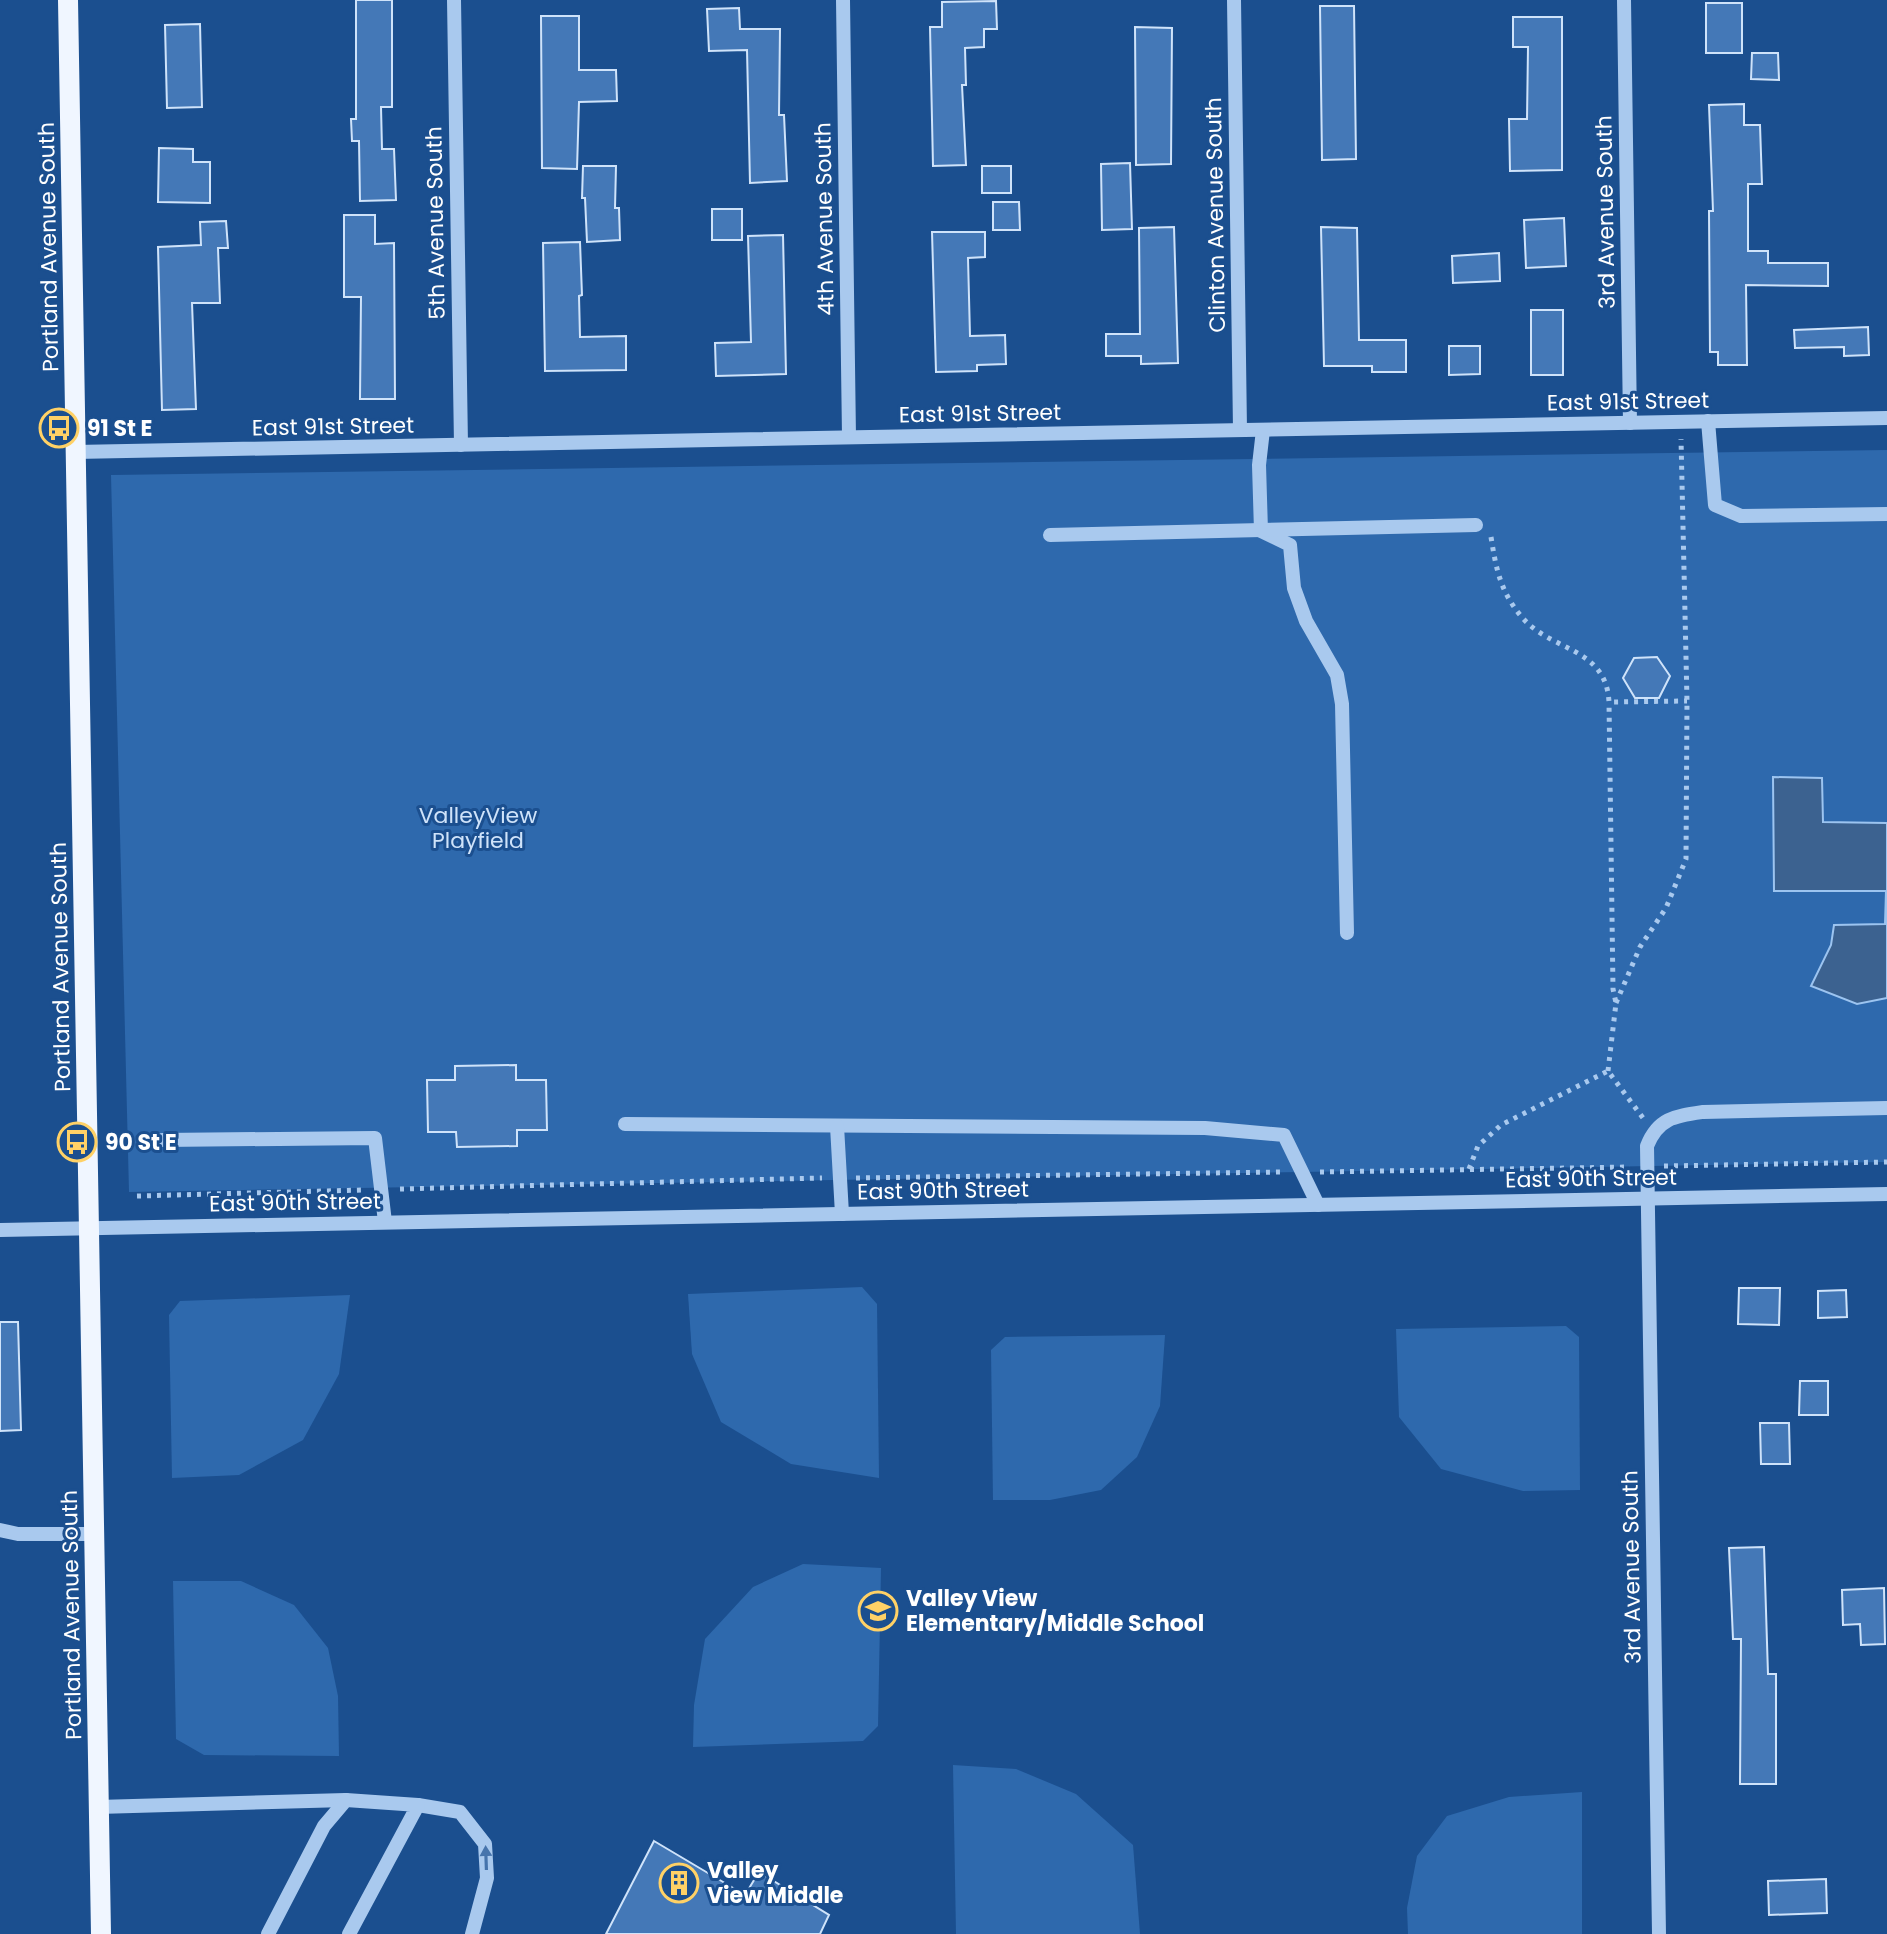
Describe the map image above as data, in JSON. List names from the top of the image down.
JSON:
{
  "streets": {
    "main road": ["Portland Avenue South"],
    "street": [
      "3rd Avenue South",
      "Clinton Avenue South",
      "4th Avenue South",
      "5th Avenue South",
      "East 91st Street",
      "East 90th Street"
    ]
  },
  "crossings": [
    ["3rd Avenue South", "East 91st Street"],
    ["3rd Avenue South", "East 90th Street"],
    ["Clinton Avenue South", "East 91st Street"],
    ["4th Avenue South", "East 91st Street"],
    ["5th Avenue South", "East 91st Street"],
    ["Portland Avenue South", "East 91st Street"],
    ["Portland Avenue South", "East 90th Street"]
  ],
  "parks": ["ValleyView Playfield"],
  "places": {
    "bus stop": ["91 St E", "90 St E"],
    "school or university": ["Valley View Elementary/Middle School"],
    "building": ["Valley View Middle"]
  }
}
